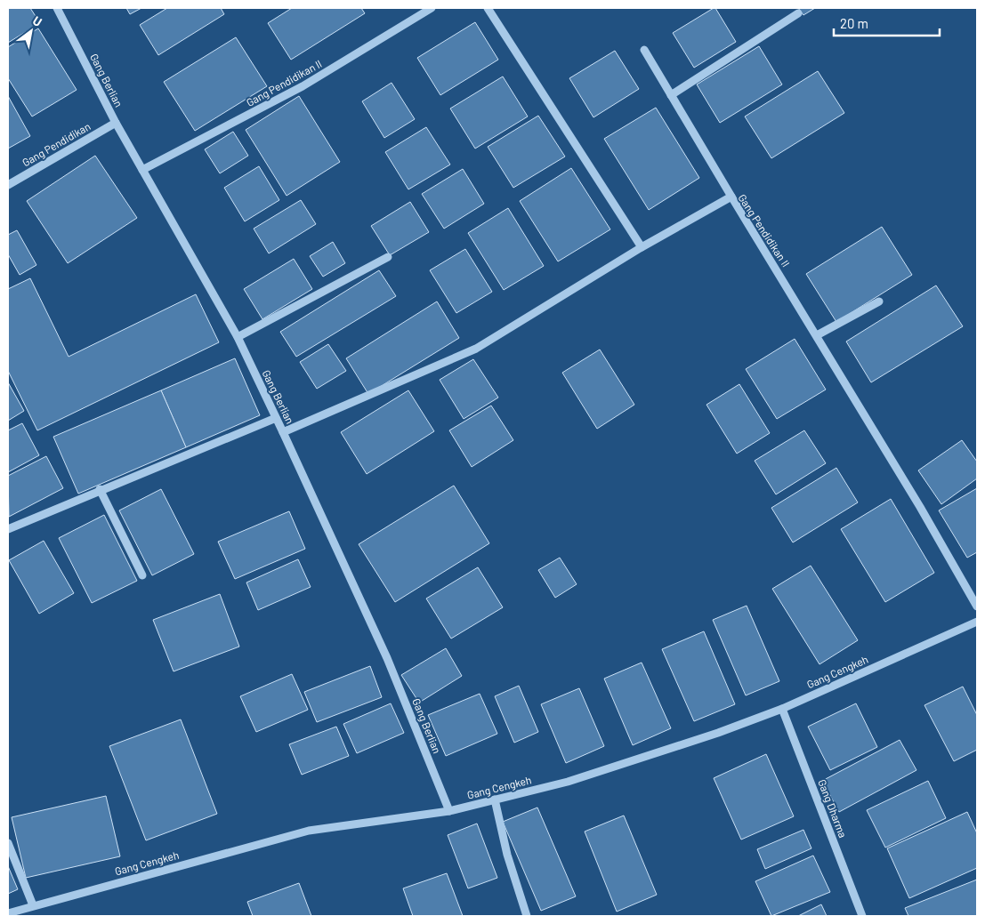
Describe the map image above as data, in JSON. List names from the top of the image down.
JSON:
{
  "streets": {
    "street": [
      "Gang Berlian",
      "Gang Pendidikan II",
      "Gang Pendidikan",
      "Gang Cengkeh",
      "Gang Dharma"
    ]
  },
  "crossings": [
    ["Gang Berlian", "Gang Pendidikan II"],
    ["Gang Berlian", "Gang Pendidikan"],
    ["Gang Berlian", "Gang Cengkeh"],
    ["Gang Cengkeh", "Gang Dharma"]
  ],
  "scale_bar": "20 m",
  "north": "top right"
}
